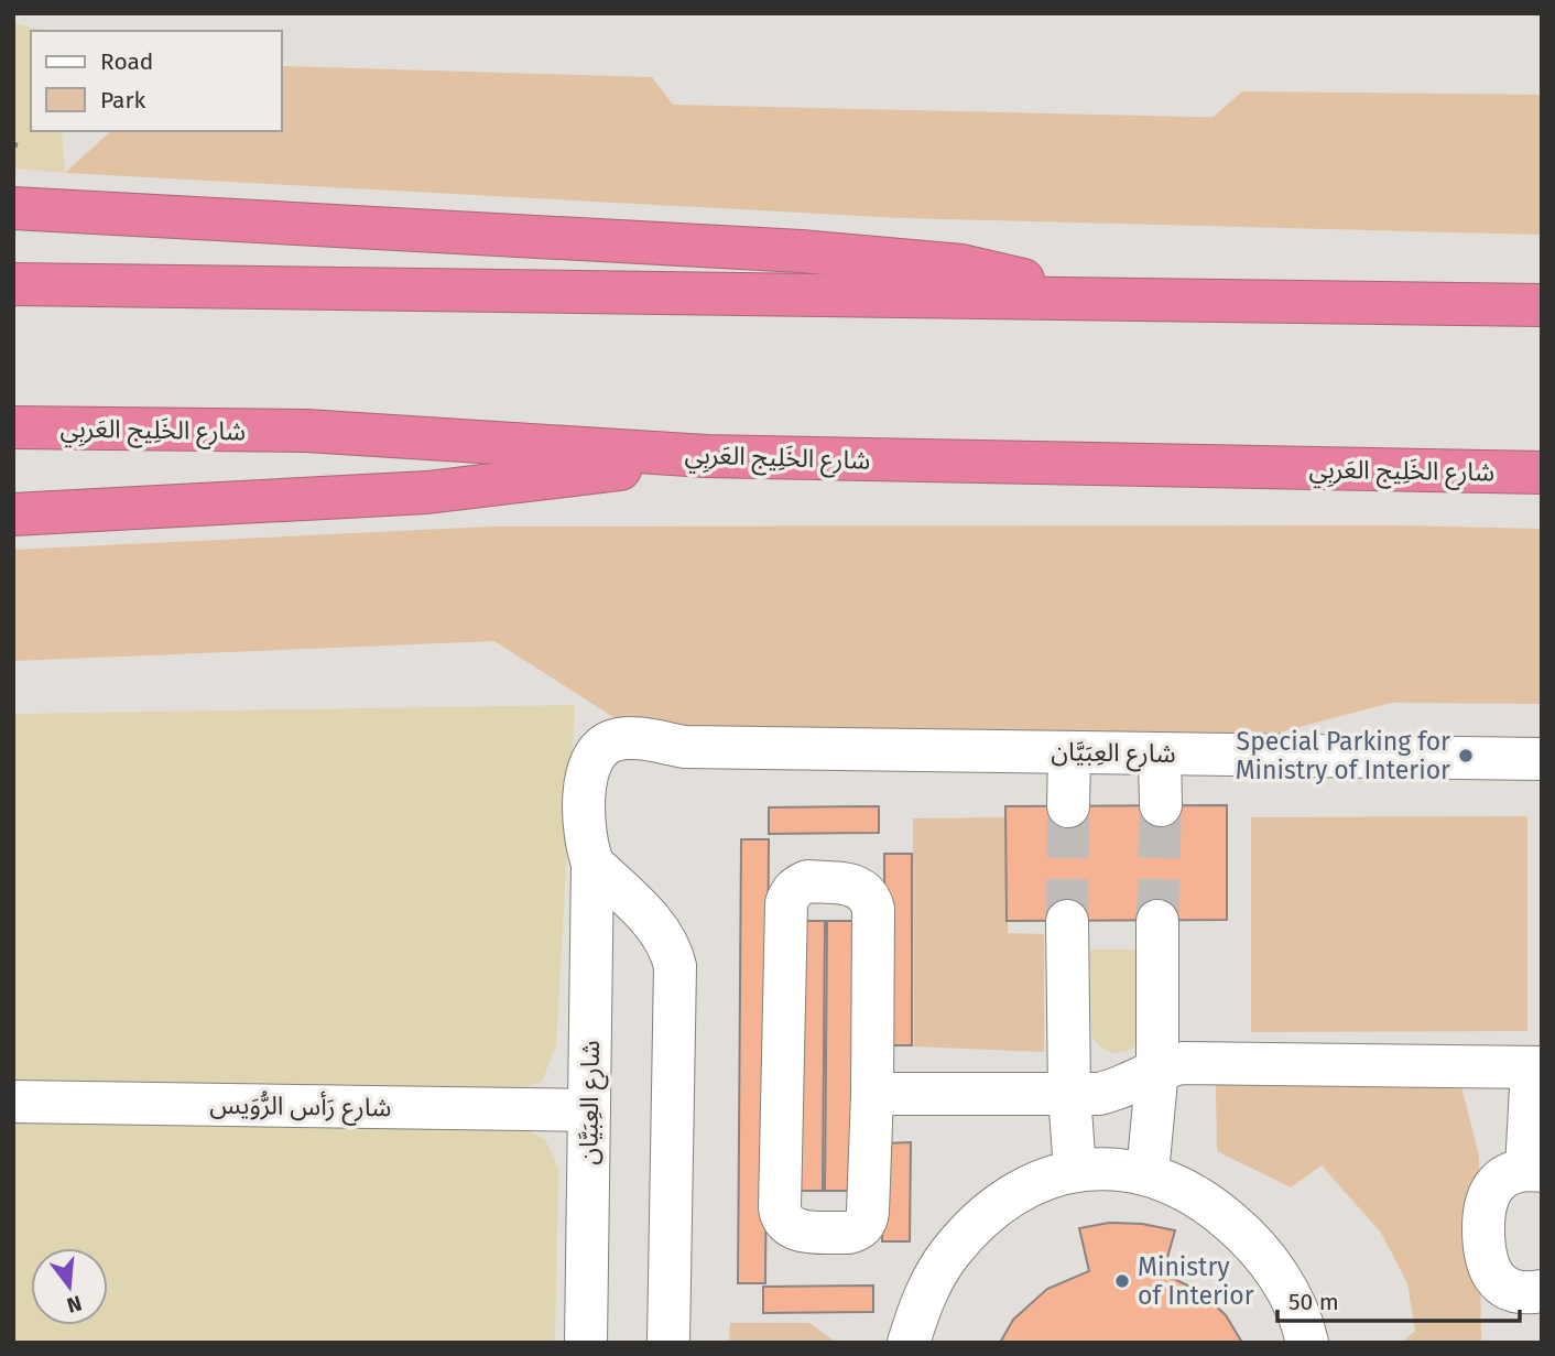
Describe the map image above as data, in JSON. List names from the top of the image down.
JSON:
{
  "streets": {
    "highway": ["شارع الخَلِيج العَربِي"],
    "street": ["شارع العِبَيَّان", "شارع رَأس الرُّوَيس"]
  },
  "crossings": [
    ["شارع العِبَيَّان", "شارع رَأس الرُّوَيس"]
  ],
  "places": ["Special Parking for Ministry of Interior", "Ministry of Interior"],
  "legend": ["Road", "Park"],
  "scale_bar": "50 m",
  "north": "bottom"
}
